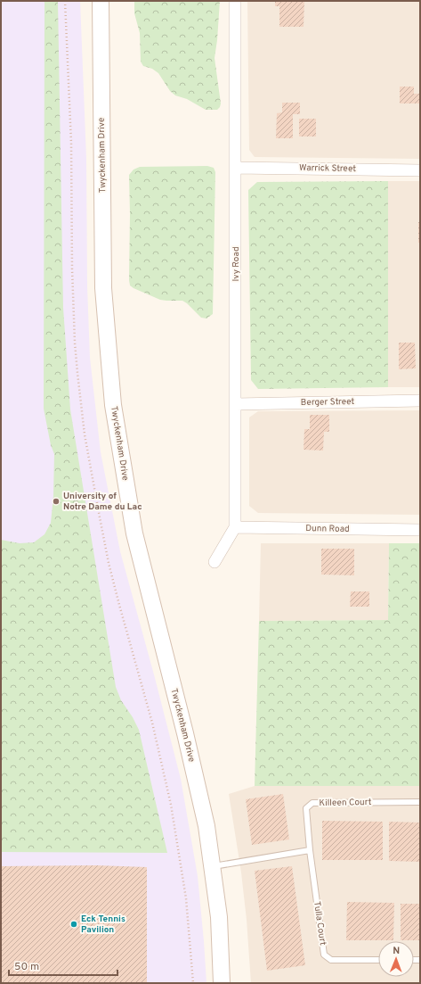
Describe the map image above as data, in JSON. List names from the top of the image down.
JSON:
{
  "streets": {
    "street": [
      "Twyckenham Drive",
      "Warrick Street",
      "Ivy Road",
      "Berger Street",
      "Dunn Road"
    ],
    "lane": ["Killeen Court", "Tulla Court"]
  },
  "crossings": [
    ["Warrick Street", "Ivy Road"],
    ["Ivy Road", "Berger Street"],
    ["Ivy Road", "Dunn Road"],
    ["Killeen Court", "Tulla Court"]
  ],
  "places": ["University of Notre Dame du Lac", "Eck Tennis Pavilion"],
  "scale_bar": "50 m",
  "north": "top"
}
